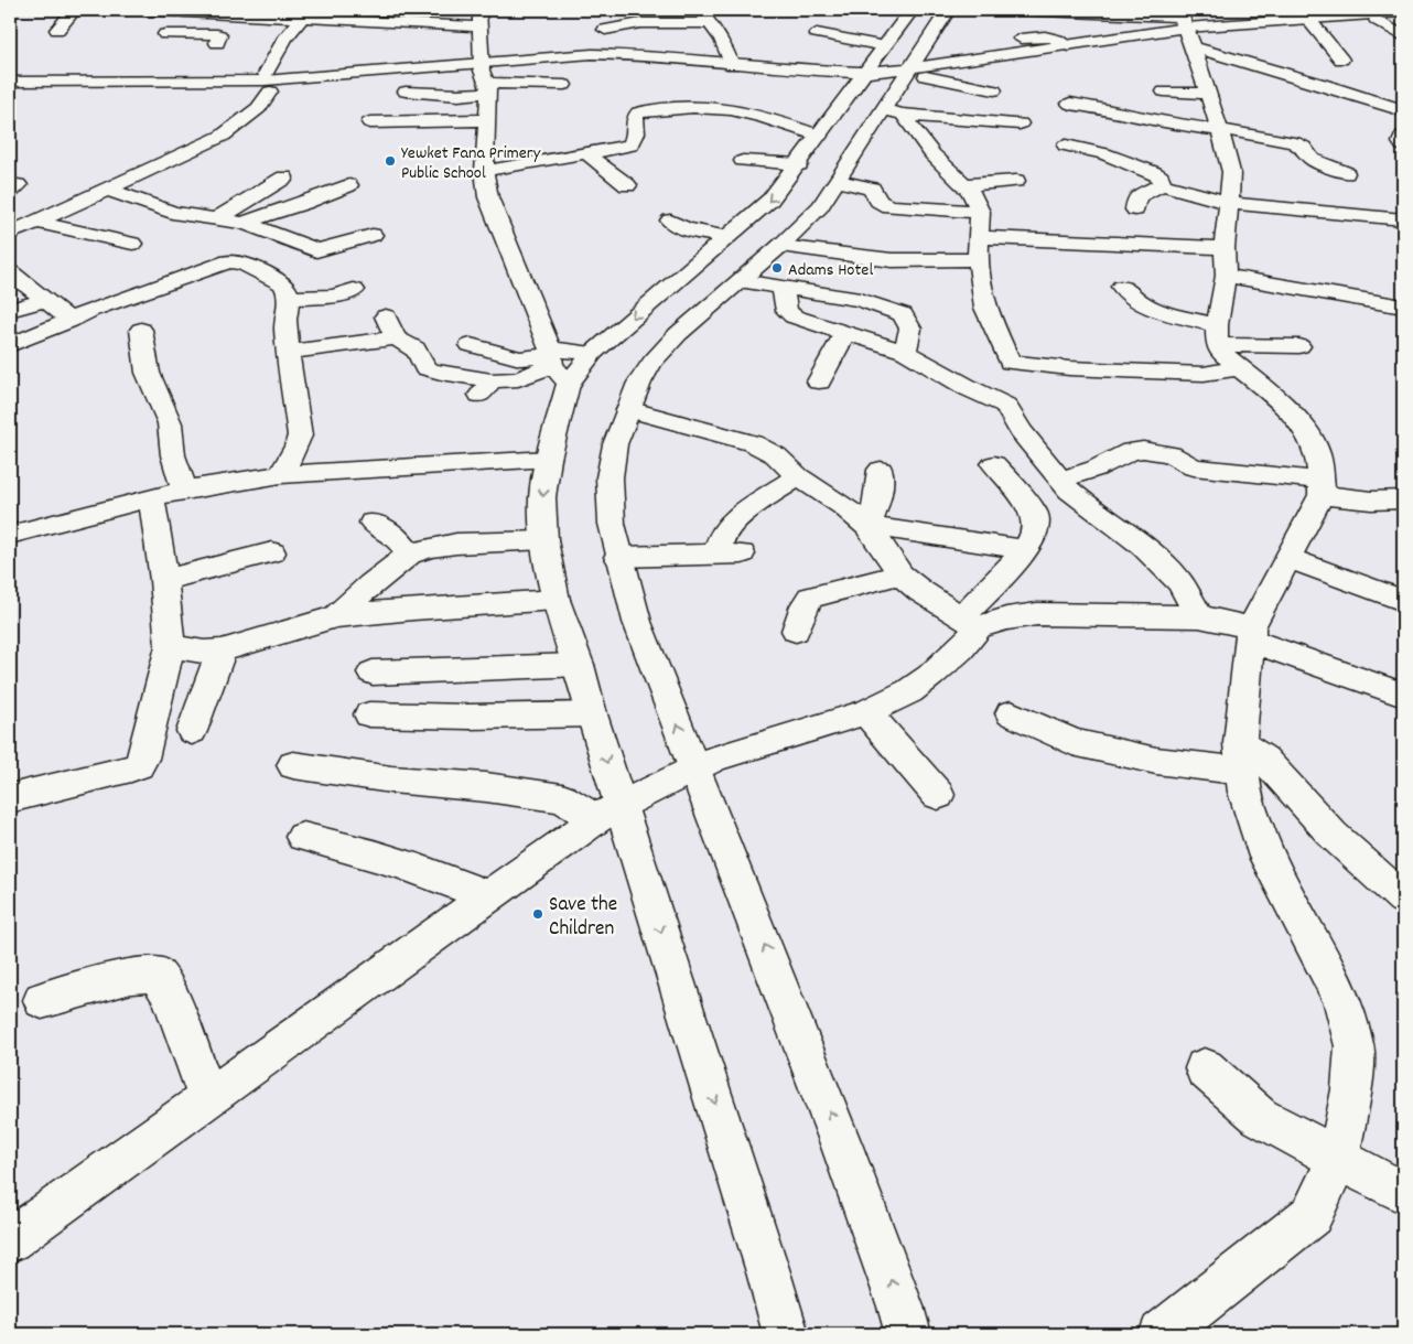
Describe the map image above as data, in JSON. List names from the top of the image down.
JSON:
{
  "places": ["Yewket Fana Primery Public School", "Adams Hotel", "Save the Children"]
}
